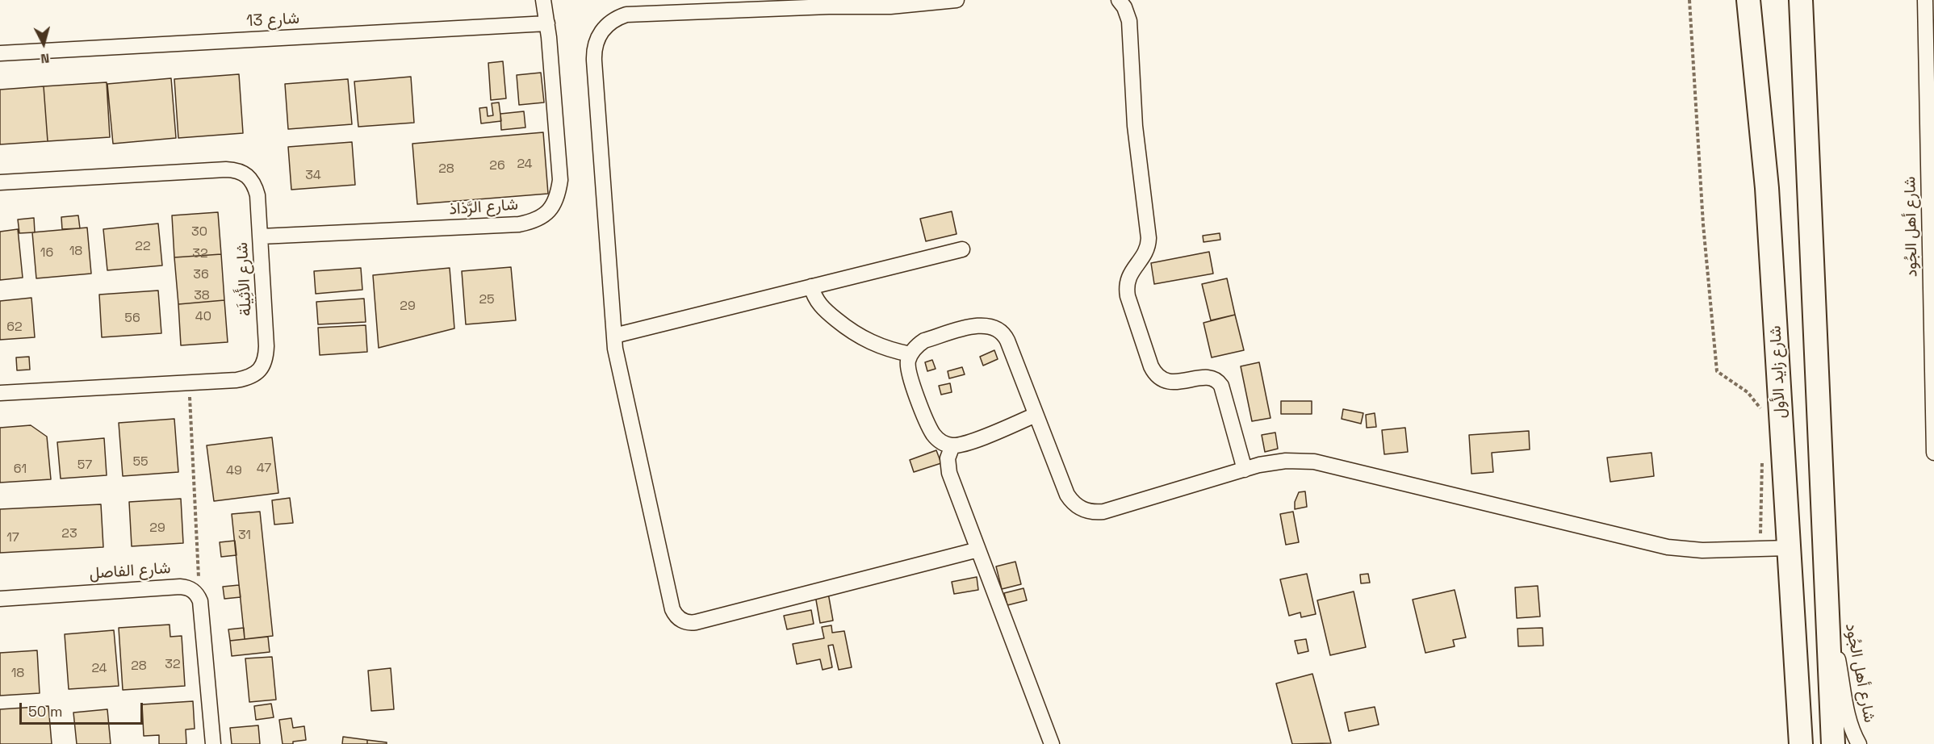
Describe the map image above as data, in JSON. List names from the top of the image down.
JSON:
{
  "streets": {
    "main road": ["شارع زايد الأول"],
    "street": [
      "شارع 13",
      "شارع الرَّذاذ",
      "شارع أهل الجُود",
      "شارع الأَثِيلَة",
      "شارع الفاصل"
    ]
  },
  "crossings": [
    ["شارع 13", "شارع الرَّذاذ"],
    ["شارع الرَّذاذ", "شارع الأَثِيلَة"]
  ],
  "house_numbers": [
    "24",
    "26",
    "28",
    "34",
    "30",
    "22",
    "18",
    "16",
    "32",
    "36",
    "38",
    "25",
    "29",
    "40",
    "56",
    "62",
    "55",
    "57",
    "47",
    "61",
    "49",
    "29",
    "23",
    "31",
    "17",
    "32",
    "28",
    "24",
    "18"
  ],
  "scale_bar": "50 m",
  "north": "bottom"
}
